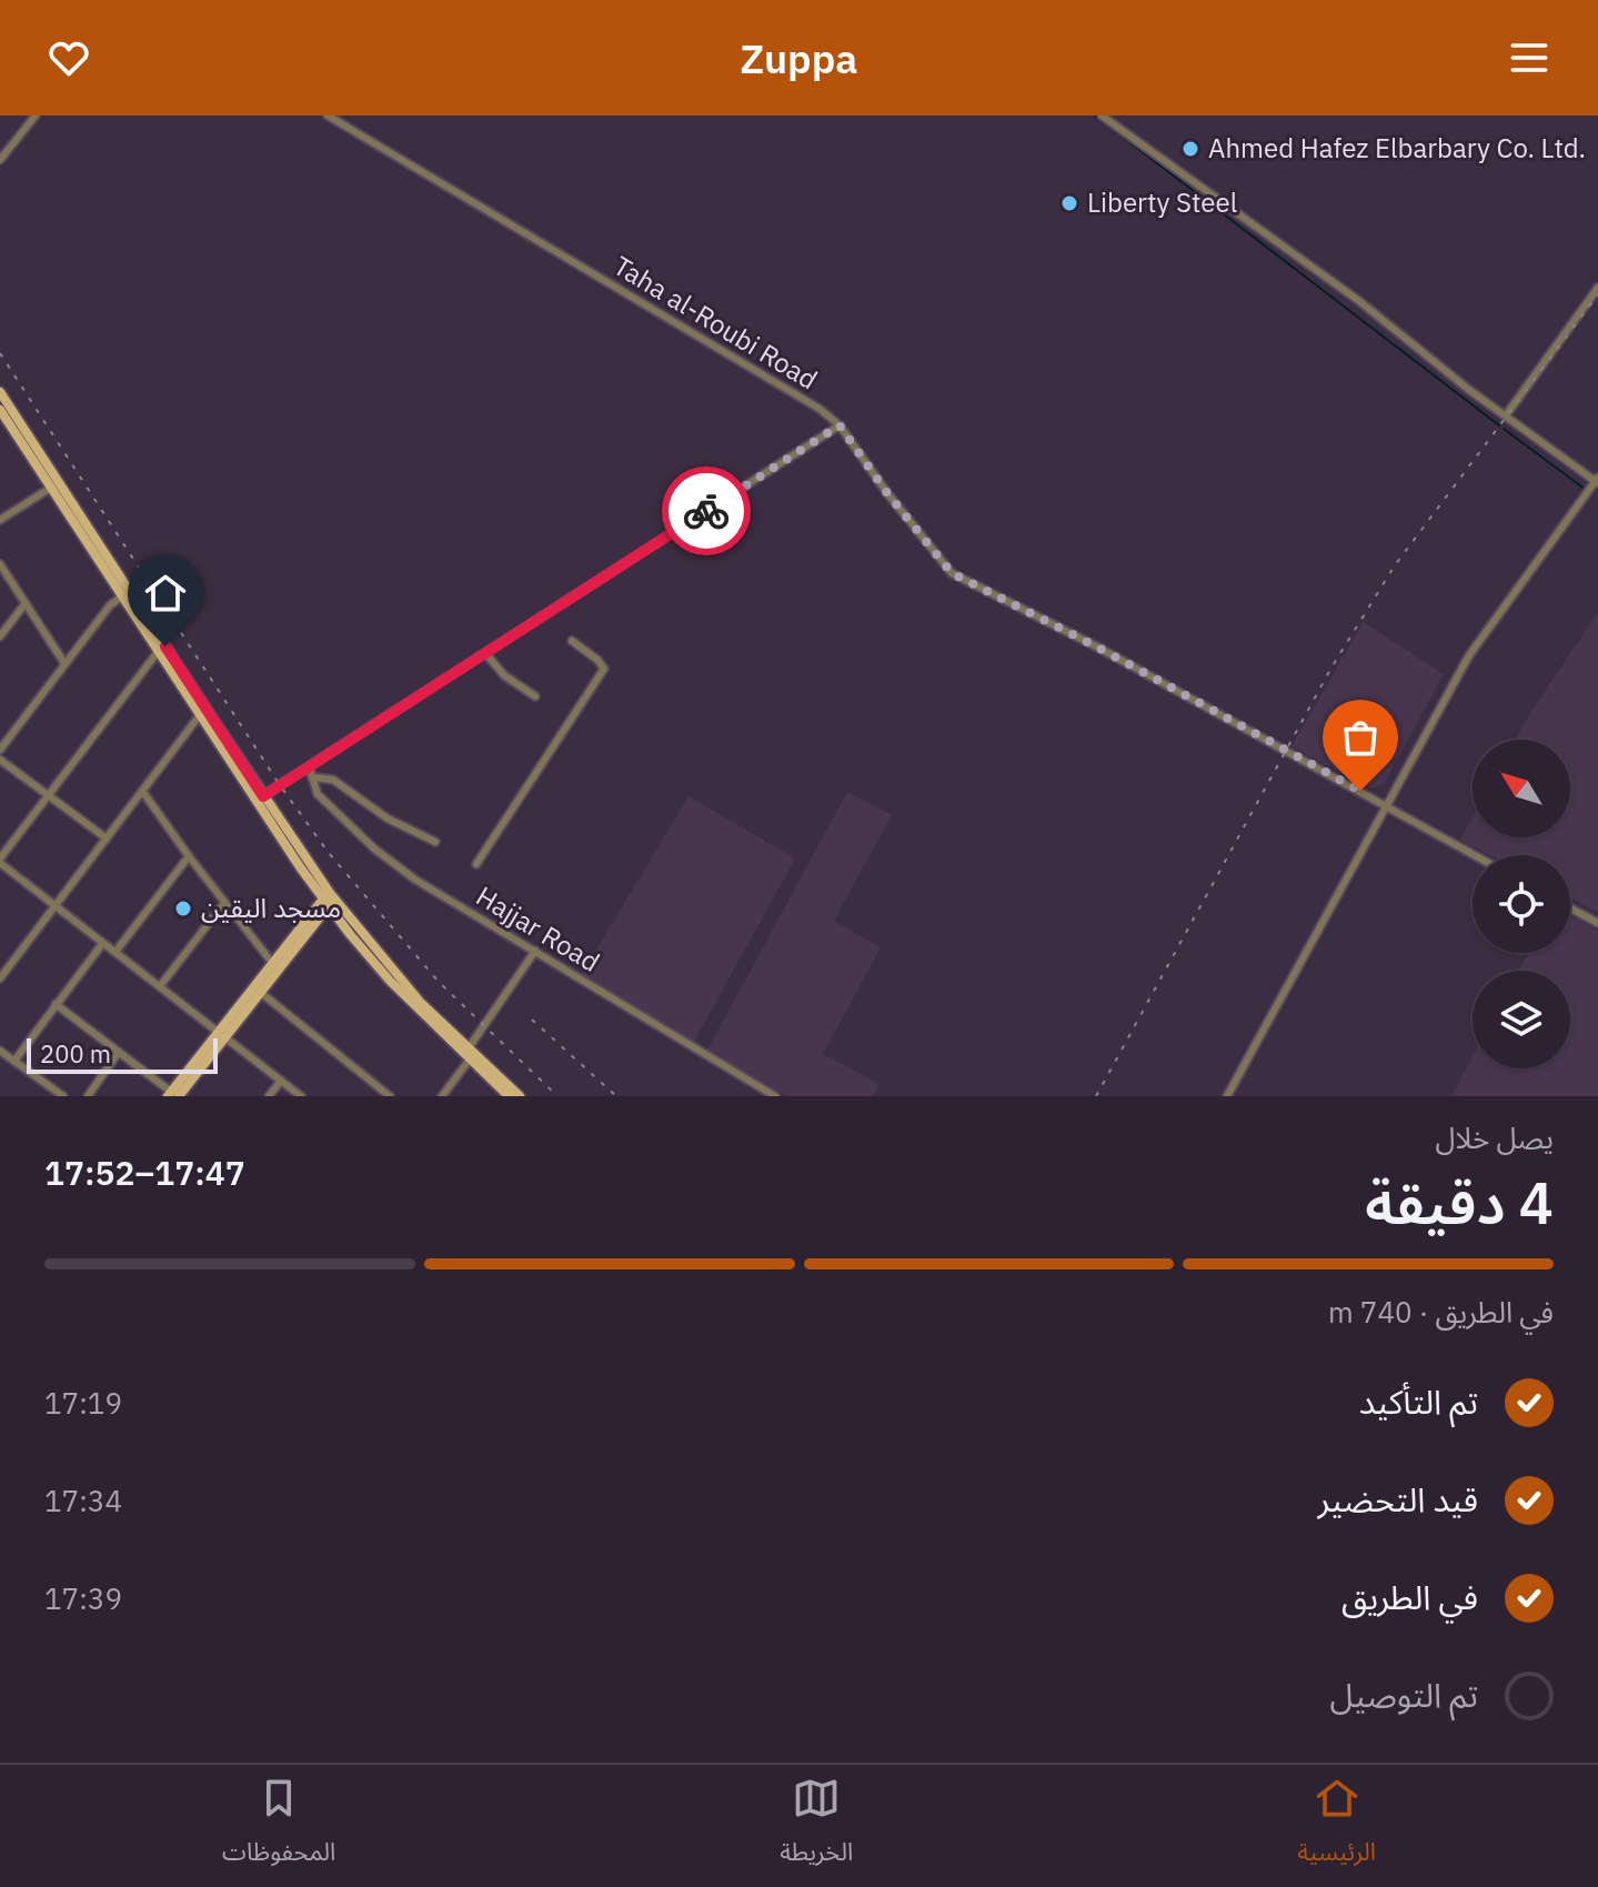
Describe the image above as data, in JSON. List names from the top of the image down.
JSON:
{
  "streets": {
    "street": ["Taha al-Roubi Road", "Hajjar Road"]
  },
  "places": ["Ahmed Hafez Elbarbary Co. Ltd.", "Liberty Steel", "مسجد اليقين"],
  "scale_bar": "200 m",
  "north": "top left",
  "page": {
    "header": "Zuppa",
    "scale": "200 m",
    "heading": ["4 دقيقة", "يصل خلال", "17:47–17:52"],
    "bar": "في الطريق · 740 m",
    "list": [
      ["تم التأكيد", "17:19"],
      ["قيد التحضير", "17:34"],
      ["في الطريق", "17:39"],
      "تم التوصيل"
    ],
    "tabs": ["الرئيسية", "الخريطة", "المحفوظات"]
  }
}
